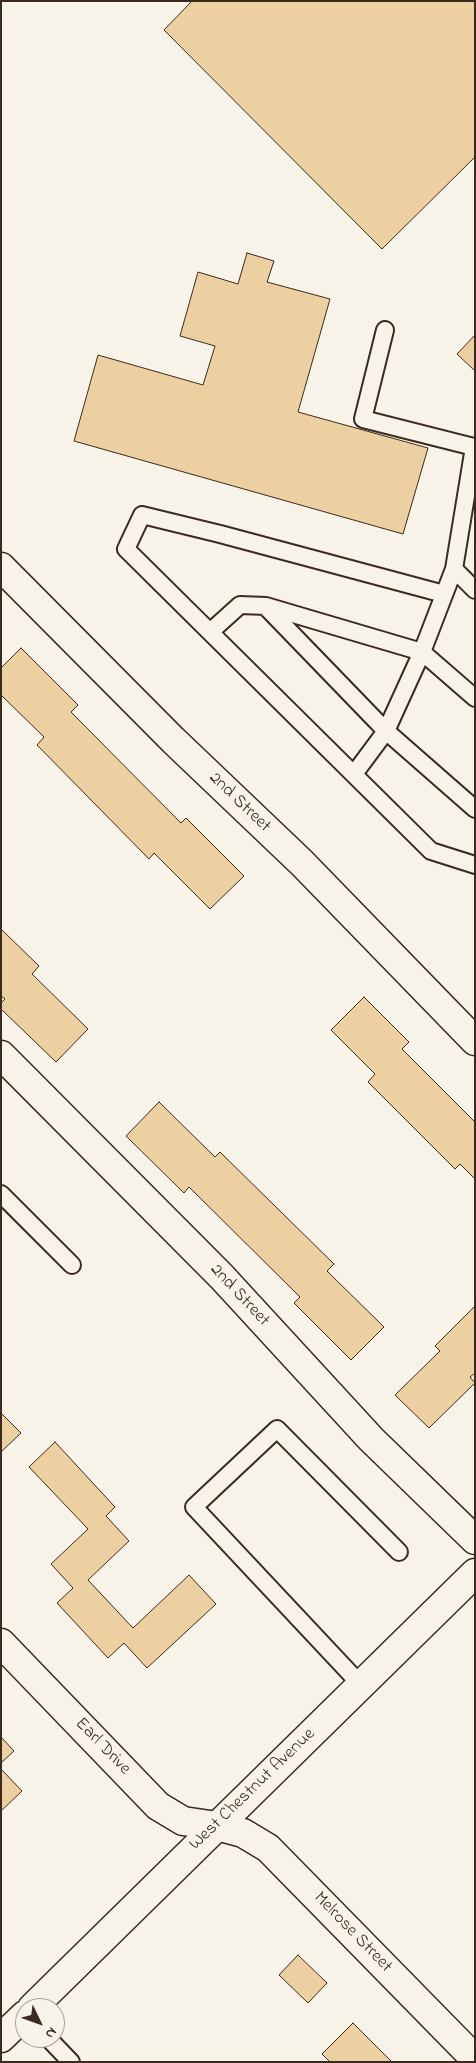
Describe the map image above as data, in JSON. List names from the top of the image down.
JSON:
{
  "streets": {
    "street": [
      "2nd Street",
      "Earl Drive",
      "West Chestnut Avenue",
      "Melrose Street"
    ]
  },
  "crossings": [
    ["Earl Drive", "West Chestnut Avenue"],
    ["Earl Drive", "Melrose Street"],
    ["West Chestnut Avenue", "Melrose Street"]
  ],
  "north": "bottom right"
}
